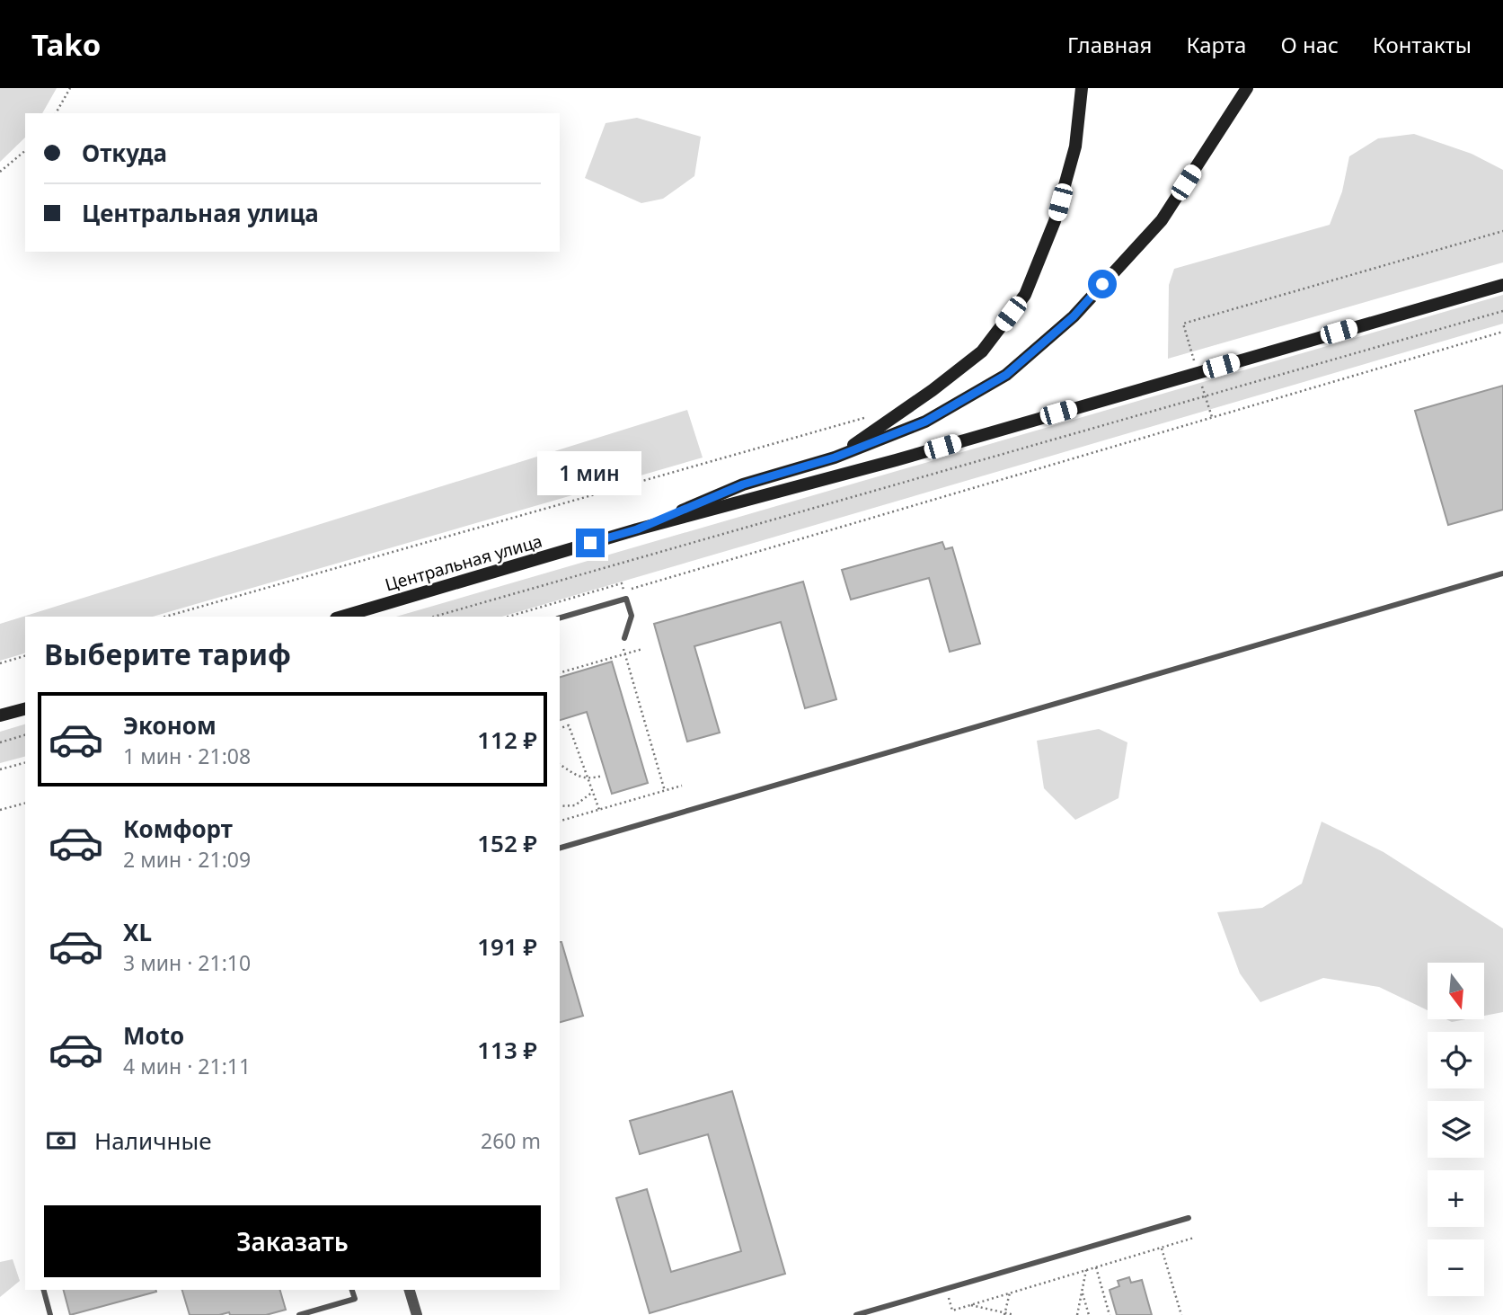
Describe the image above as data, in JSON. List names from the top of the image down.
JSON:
{
  "streets": {
    "main road": ["Центральная улица"]
  },
  "north": "bottom",
  "page": {
    "header": "Tako",
    "nav": [
      "Главная",
      "Карта",
      "О нас",
      "Контакты"
    ],
    "banner": ["Откуда", "Центральная улица"],
    "bubble": "1 мин",
    "heading": "Выберите тариф",
    "list": [
      {
        "name": "Эконом",
        "note": "1 мин · 21:08",
        "value": "112 ₽"
      },
      {
        "name": "Комфорт",
        "note": "2 мин · 21:09",
        "value": "152 ₽"
      },
      {
        "name": "XL",
        "note": "3 мин · 21:10",
        "value": "191 ₽"
      },
      {
        "name": "Moto",
        "note": "4 мин · 21:11",
        "value": "113 ₽"
      }
    ],
    "map_buttons": ["+", "−"],
    "pay": ["Наличные", "260 m"],
    "buttons": "Заказать"
  }
}
